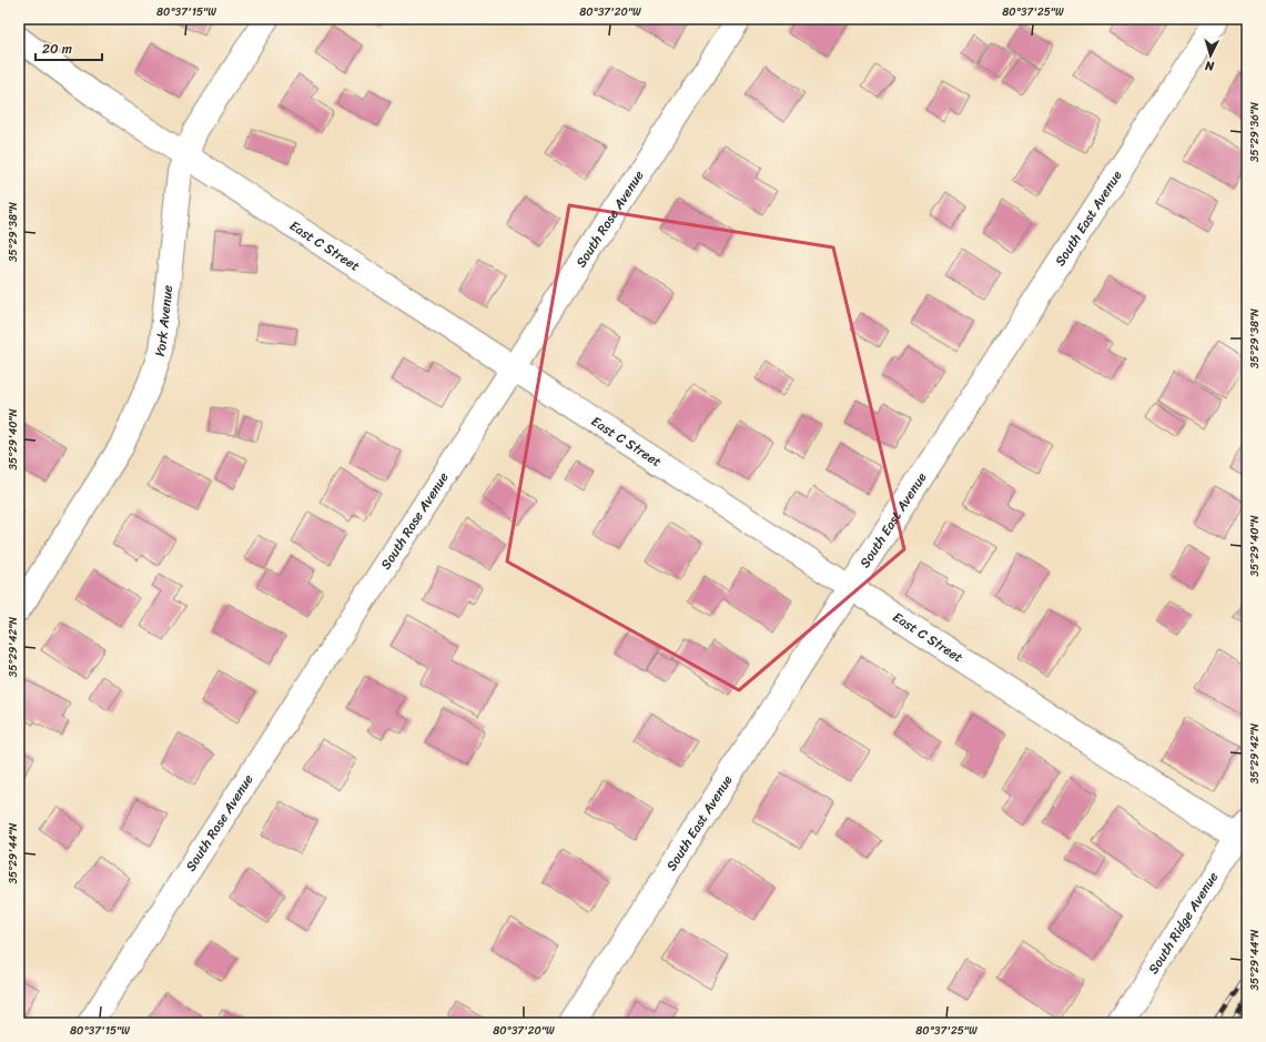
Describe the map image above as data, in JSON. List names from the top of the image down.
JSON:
{
  "streets": {
    "street": [
      "South East Avenue",
      "South Rose Avenue",
      "East C Street",
      "York Avenue",
      "South Ridge Avenue"
    ]
  },
  "crossings": [
    ["South East Avenue", "East C Street"],
    ["South Rose Avenue", "East C Street"],
    ["East C Street", "York Avenue"],
    ["East C Street", "South Ridge Avenue"]
  ],
  "scale_bar": "20 m",
  "north": "bottom",
  "coordinates": [
    "80°37'15\"W",
    "80°37'20\"W",
    "80°37'25\"W",
    "35°29'36\"N",
    "35°29'38\"N",
    "35°29'40\"N",
    "35°29'42\"N",
    "35°29'44\"N"
  ]
}
